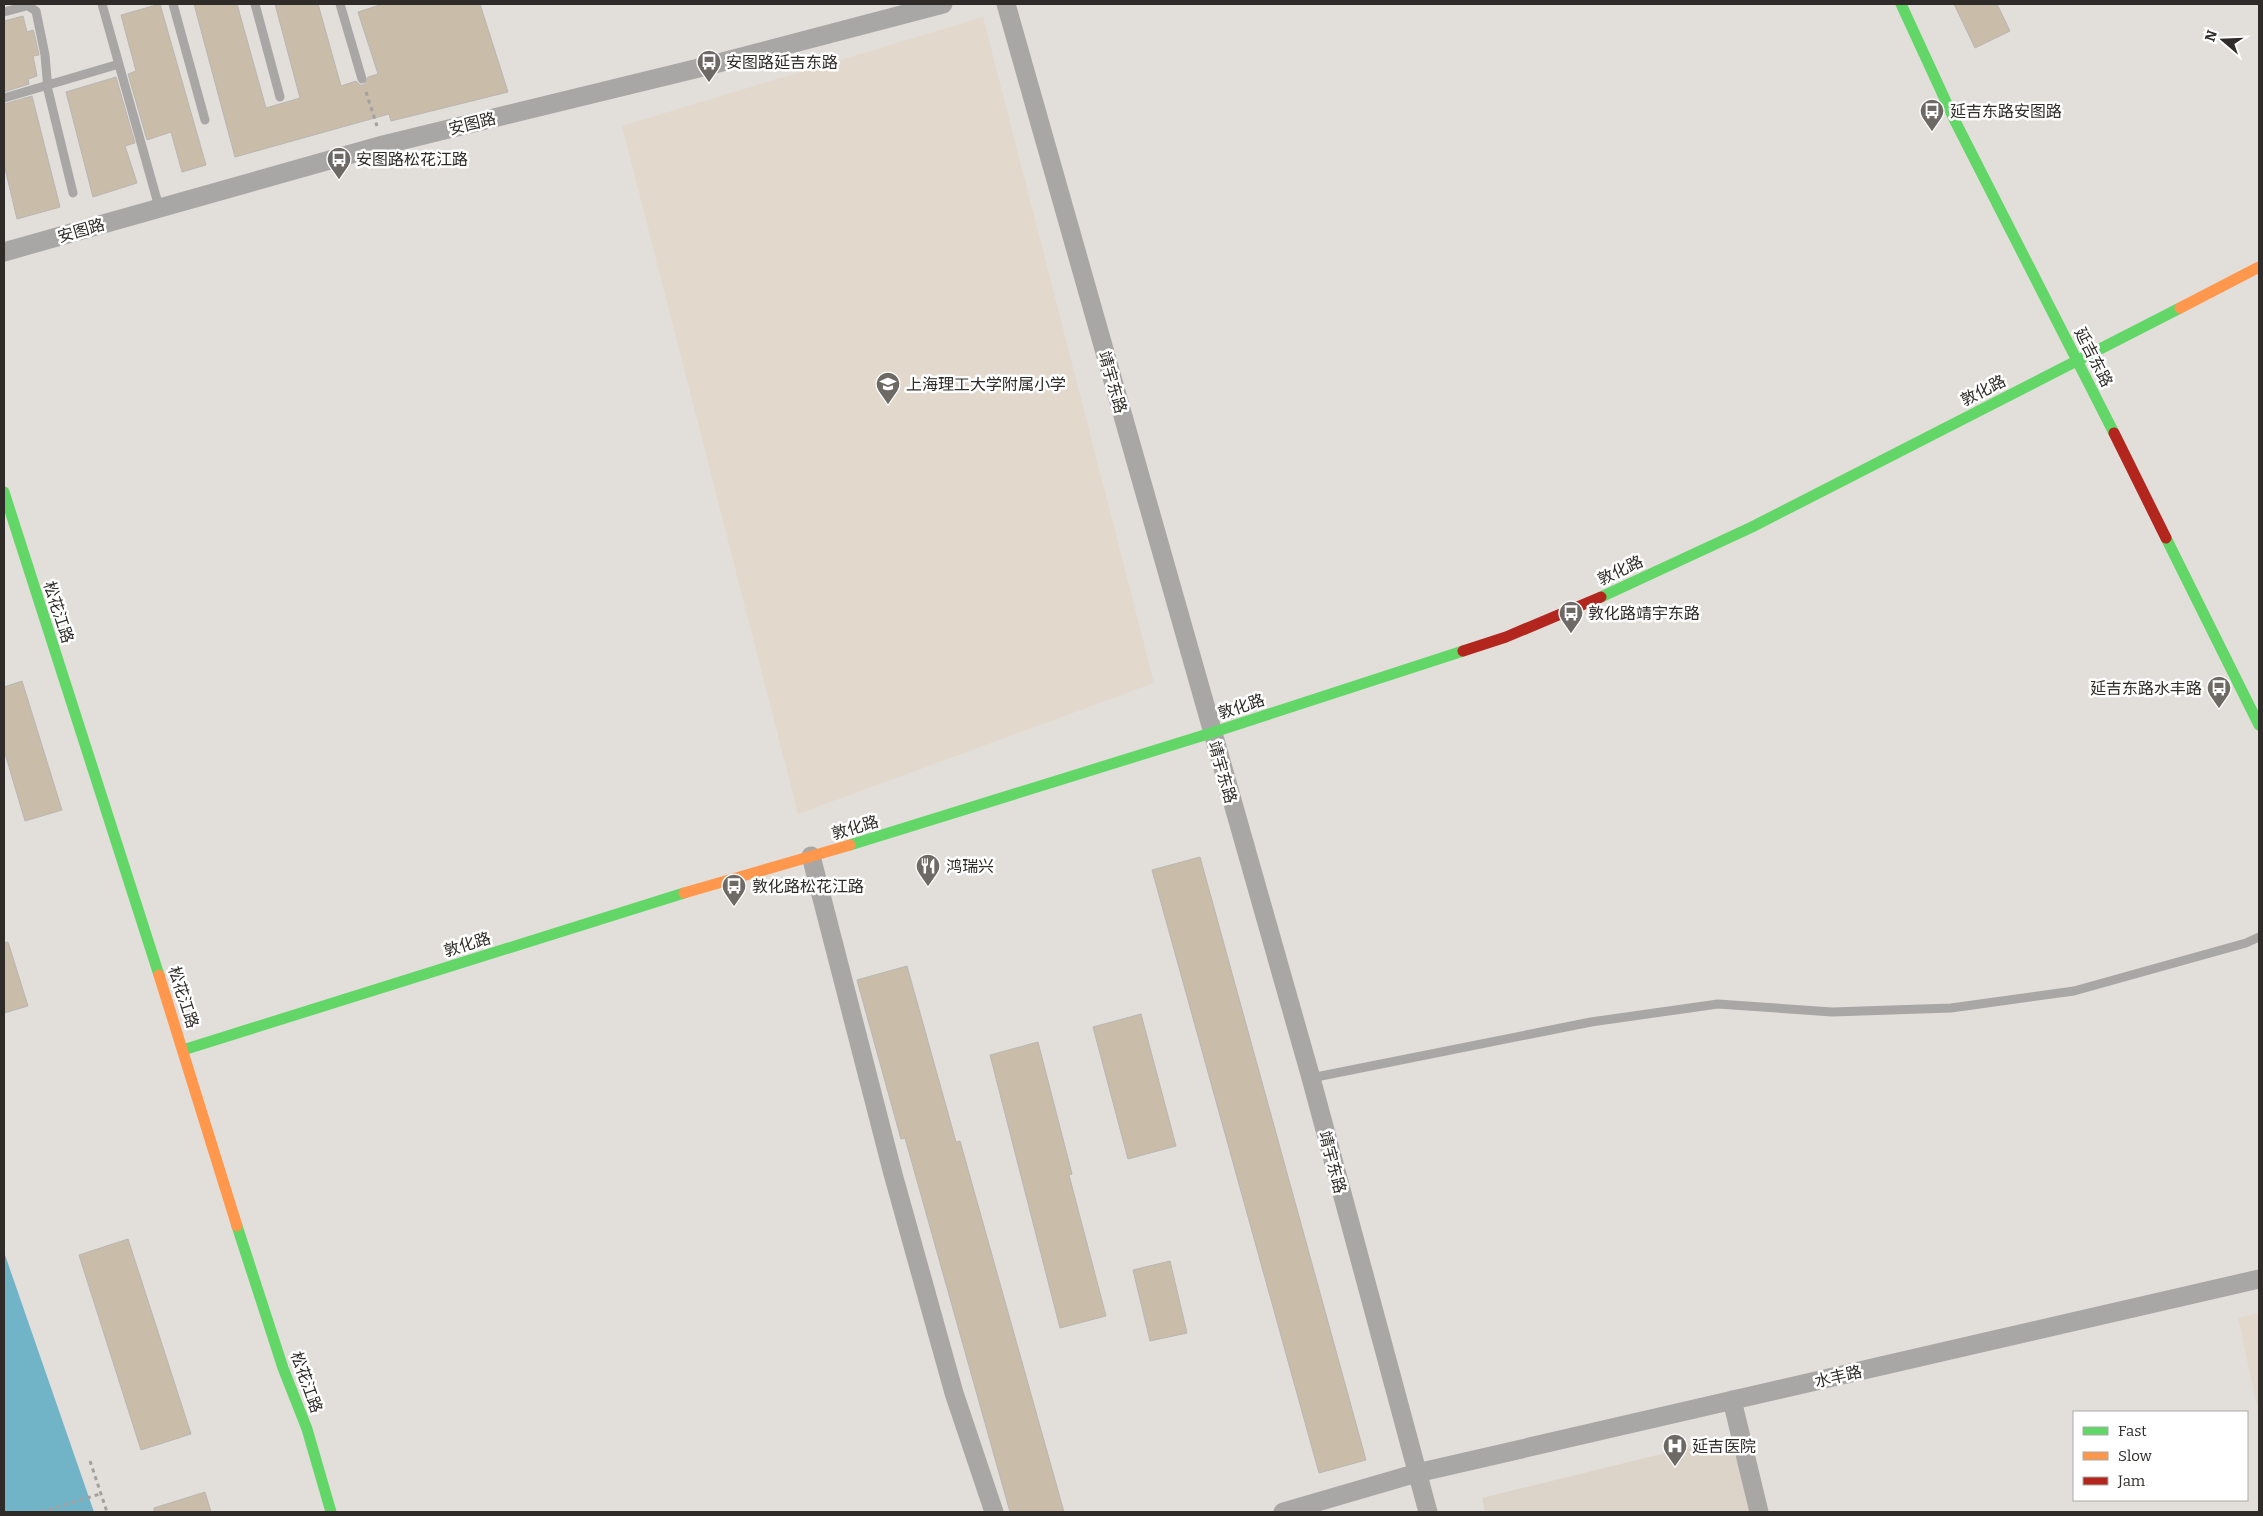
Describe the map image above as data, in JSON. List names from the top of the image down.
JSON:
{
  "streets": {
    "street": [
      "安图路",
      "延吉东路",
      "靖宇东路",
      "敦化路",
      "松花江路",
      "水丰路"
    ]
  },
  "crossings": [
    ["延吉东路", "敦化路"],
    ["靖宇东路", "敦化路"],
    ["靖宇东路", "水丰路"],
    ["敦化路", "松花江路"]
  ],
  "places": {
    "bus stop": [
      "安图路延吉东路",
      "延吉东路安图路",
      "安图路松花江路",
      "敦化路靖宇东路",
      "延吉东路水丰路",
      "敦化路松花江路"
    ],
    "school or university": ["上海理工大学附属小学"],
    "restaurant": ["鸿瑞兴"],
    "hospital": ["延吉医院"]
  },
  "legend": ["Fast", "Slow", "Jam"],
  "north": "left"
}
